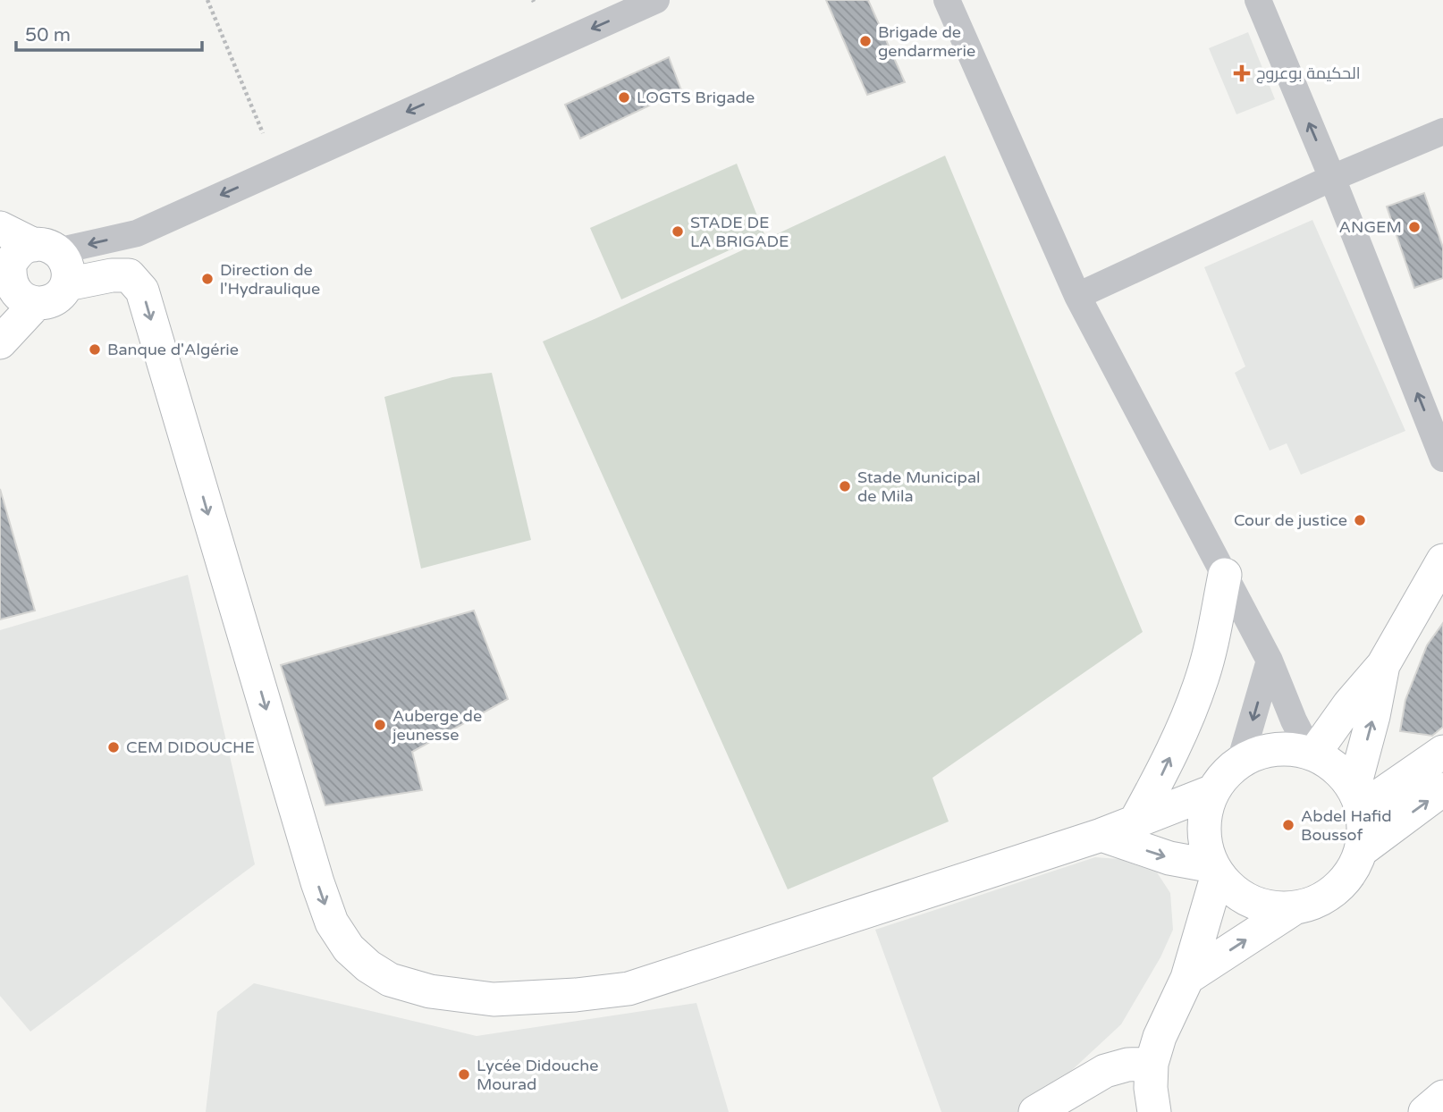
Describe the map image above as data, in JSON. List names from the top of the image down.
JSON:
{
  "places": {
    "other": [
      "Brigade de gendarmerie",
      "LOGTS Brigade",
      "ANGEM",
      "STADE DE LA BRIGADE",
      "Direction de l'Hydraulique",
      "Banque d'Algérie",
      "Stade Municipal de Mila",
      "Cour de justice",
      "Auberge de jeunesse",
      "CEM DIDOUCHE",
      "Abdel Hafid Boussof",
      "Lycée Didouche Mourad"
    ],
    "health": ["الحكيمة بوعروج"]
  },
  "scale_bar": "50 m"
}
